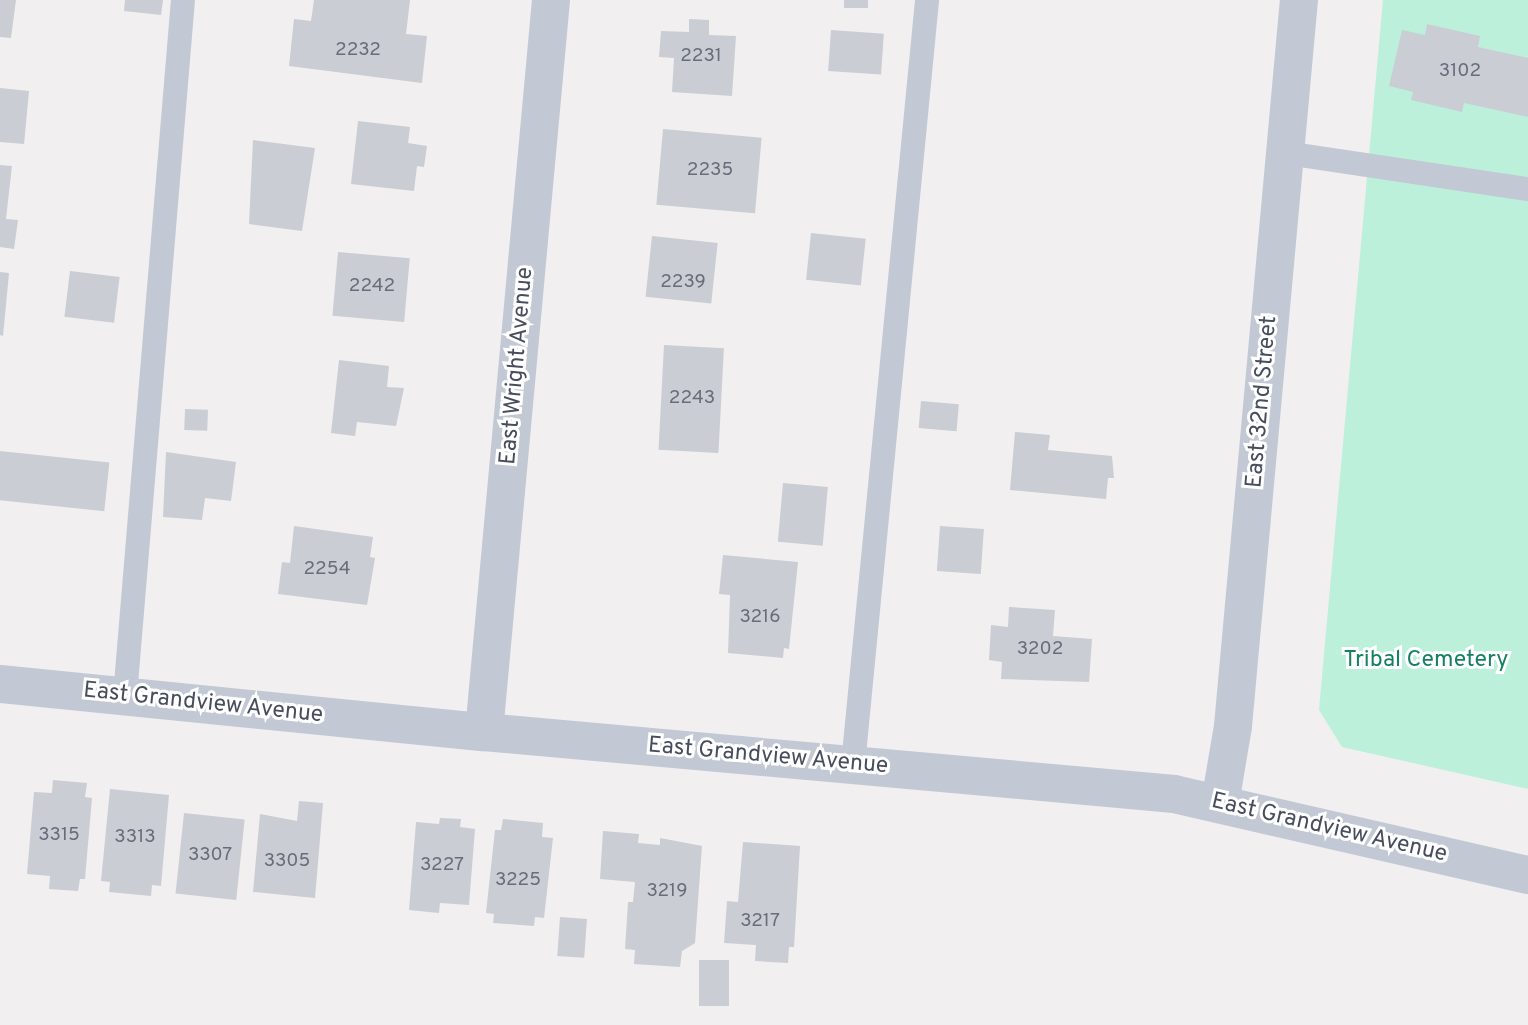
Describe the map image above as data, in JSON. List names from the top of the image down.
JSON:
{
  "streets": {
    "street": ["East Wright Avenue", "East 32nd Street", "East Grandview Avenue"]
  },
  "crossings": [
    ["East Wright Avenue", "East Grandview Avenue"],
    ["East 32nd Street", "East Grandview Avenue"]
  ],
  "parks": ["Tribal Cemetery"],
  "house_numbers": [
    "2232",
    "2231",
    "3102",
    "2235",
    "2239",
    "2242",
    "2243",
    "2254",
    "3216",
    "3202",
    "3315",
    "3313",
    "3307",
    "3305",
    "3227",
    "3225",
    "3219",
    "3217"
  ]
}
